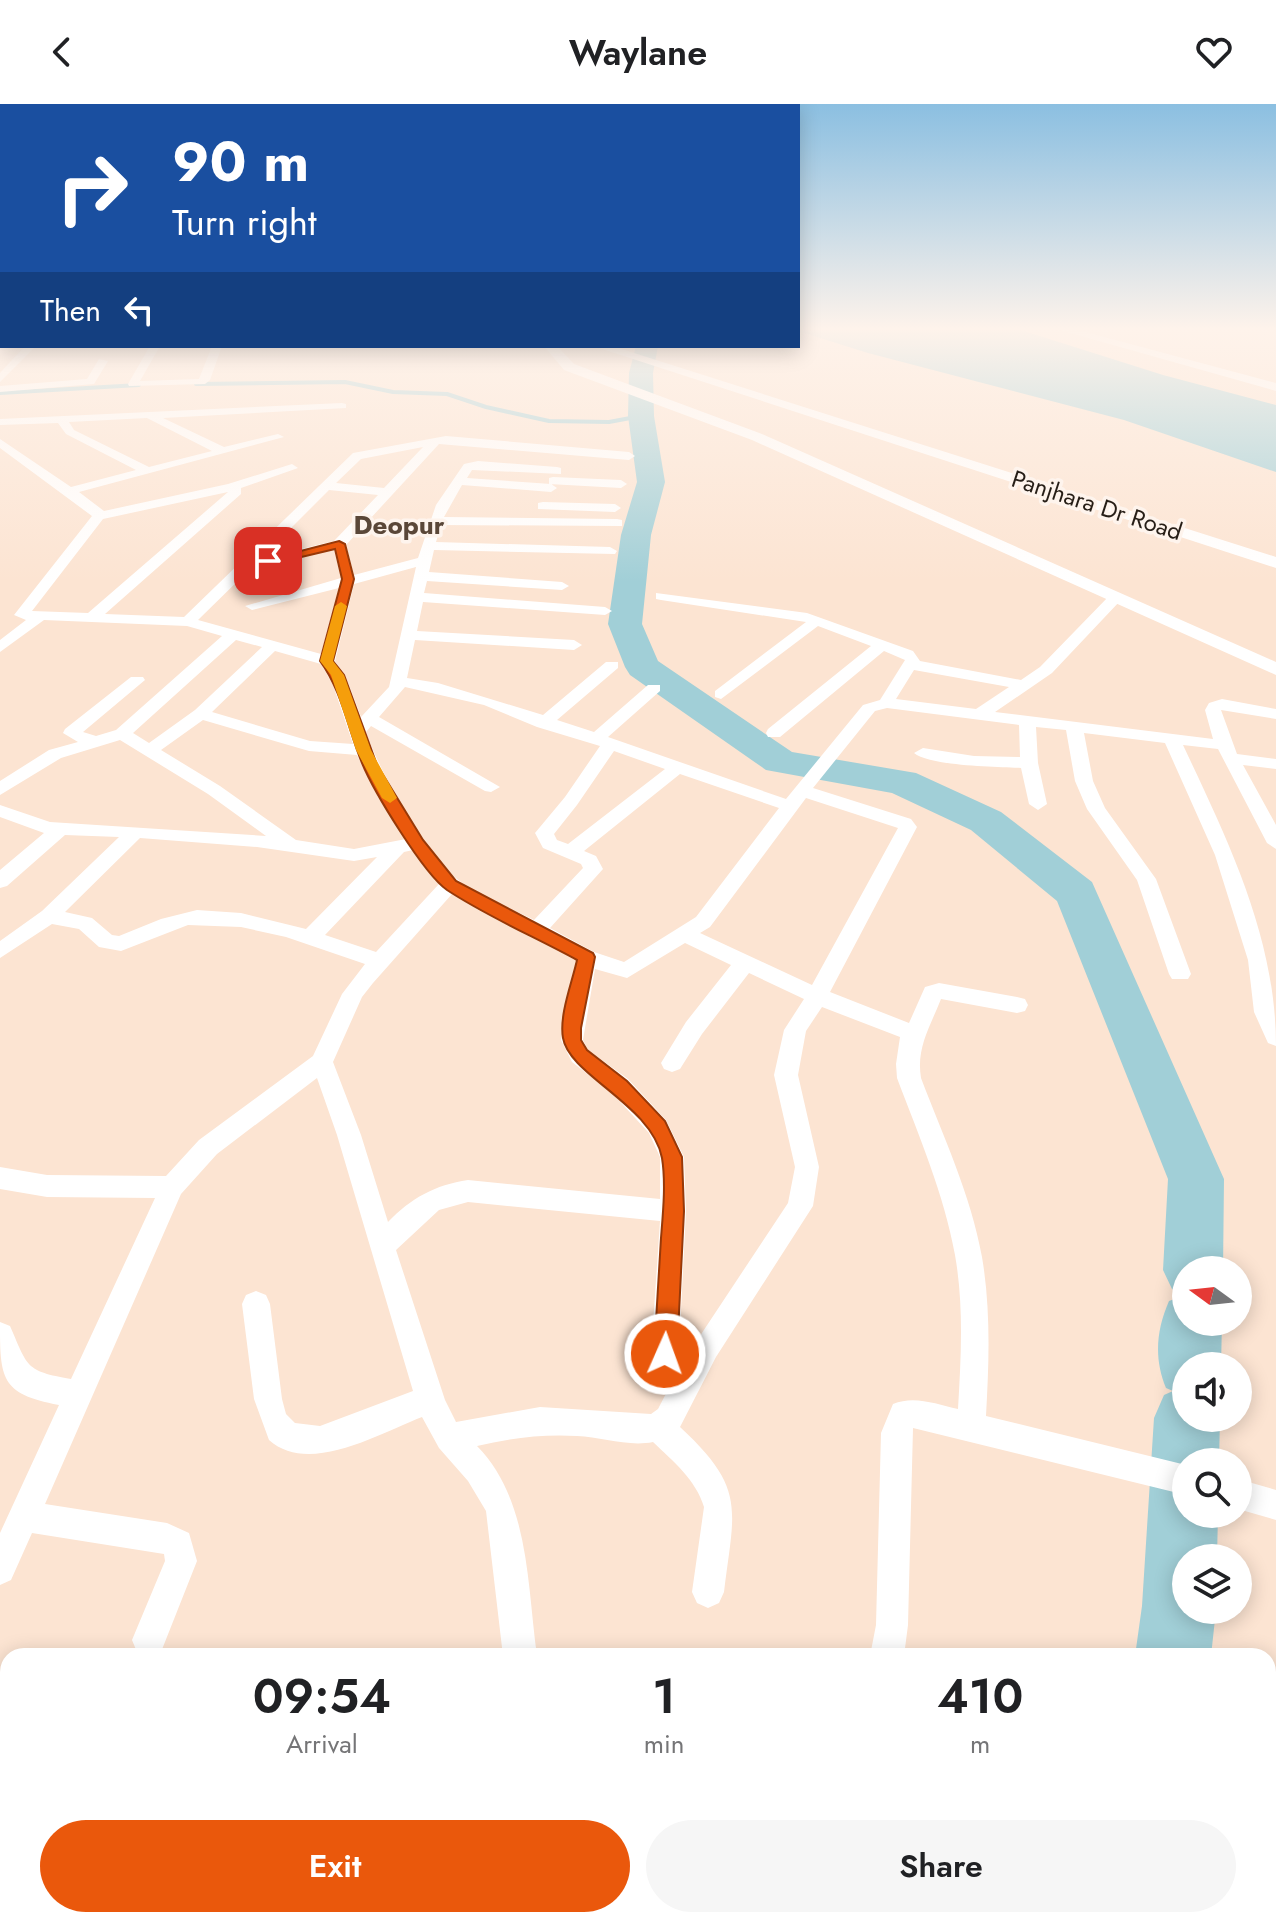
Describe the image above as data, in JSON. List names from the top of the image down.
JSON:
{
  "streets": {
    "street": ["Panjhara Dr Road"]
  },
  "districts": ["Deopur"],
  "north": "left",
  "page": {
    "header": "Waylane",
    "turn": ["90 m", "Turn right"],
    "then": "Then",
    "eta": [
      "09:54",
      "Arrival",
      "1",
      "min",
      "410",
      "m"
    ],
    "buttons": ["Exit", "Share"]
  }
}
